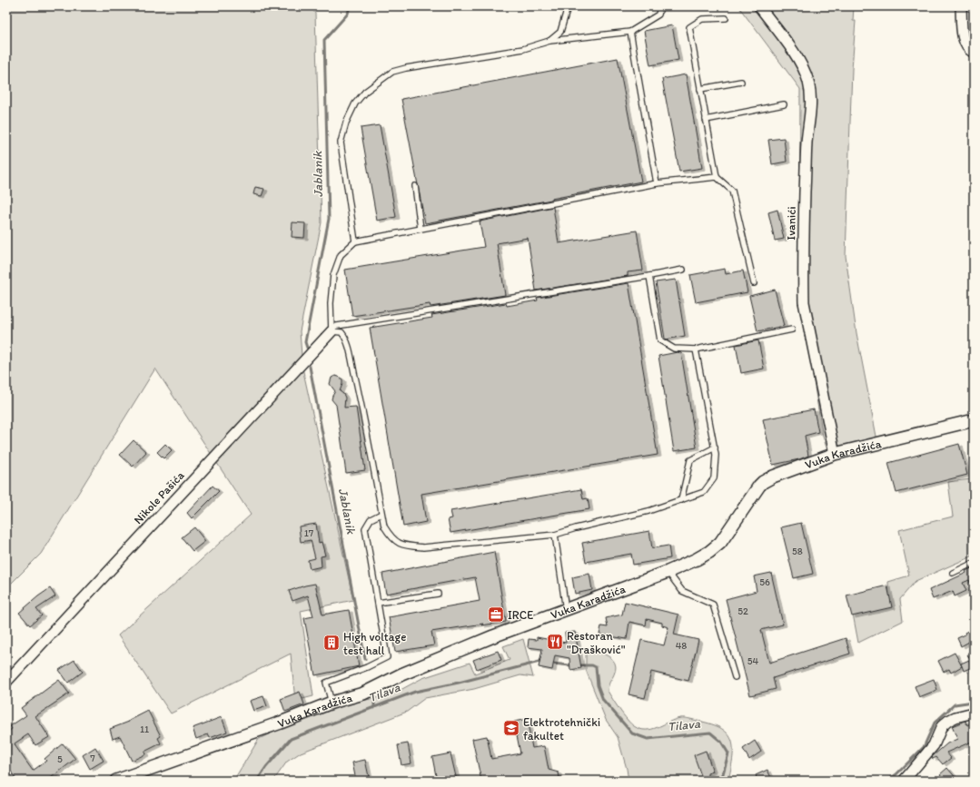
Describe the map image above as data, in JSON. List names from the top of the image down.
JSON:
{
  "streets": {
    "street": ["Ivanići", "Vuka Karadžića", "Nikole Pašića"]
  },
  "crossings": [
    ["Ivanići", "Vuka Karadžića"]
  ],
  "water": ["Jablanik", "Tilava"],
  "places": {
    "office": ["IRCE"],
    "restaurant": ["Restoran \"Drašković\""],
    "building": ["High voltage test hall"],
    "school or university": ["Elektrotehnički fakultet"]
  },
  "house_numbers": [
    "17",
    "58",
    "56",
    "52",
    "48",
    "54",
    "11",
    "7",
    "5"
  ]
}
